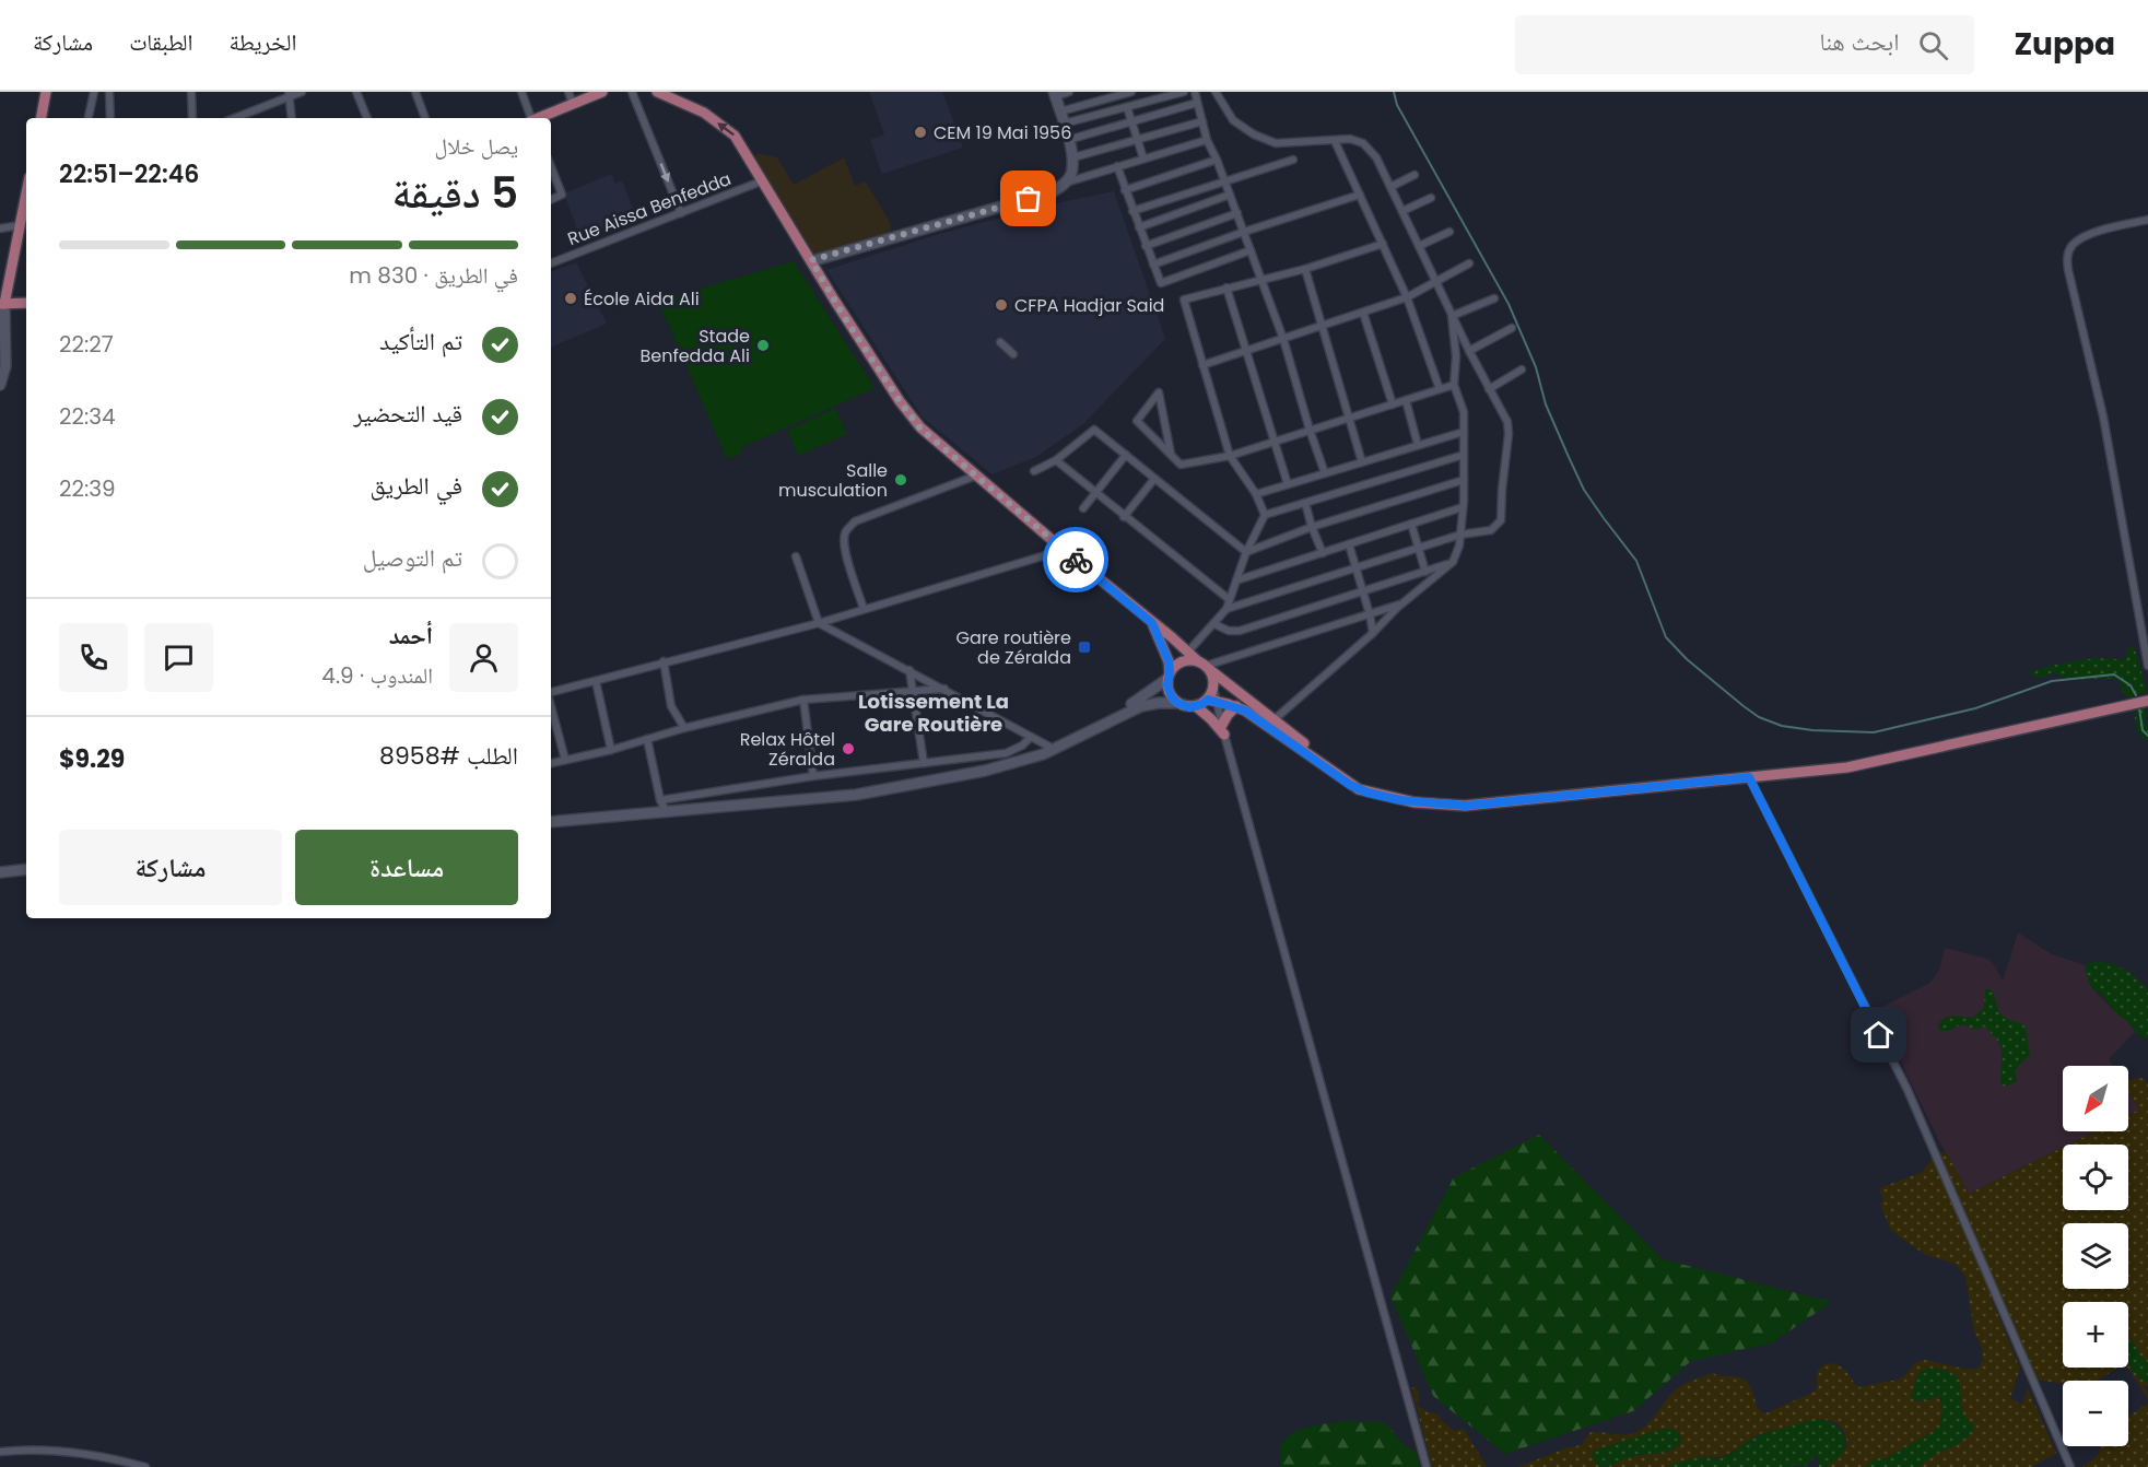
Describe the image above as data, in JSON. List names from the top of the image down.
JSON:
{
  "streets": {
    "street": ["Rue Aissa Benfedda"]
  },
  "districts": ["Lotissement La Gare Routière"],
  "places": {
    "other": [
      "CEM 19 Mai 1956",
      "École Aida Ali",
      "CFPA Hadjar Said",
      "Stade Benfedda Ali",
      "Salle musculation",
      "Relax Hôtel Zéralda"
    ],
    "transit": ["Gare routière de Zéralda"]
  },
  "north": "bottom left",
  "page": {
    "header": "Zuppa",
    "search": "ابحث هنا",
    "nav": ["الخريطة", "الطبقات", "مشاركة"],
    "heading": ["5 دقيقة", "يصل خلال", "22:46–22:51"],
    "panel": [
      "أحمد",
      "المندوب · 4.9",
      "الطلب #8958",
      "$9.29"
    ],
    "bar": "في الطريق · 830 m",
    "list": [
      ["تم التأكيد", "22:27"],
      ["قيد التحضير", "22:34"],
      ["في الطريق", "22:39"],
      "تم التوصيل"
    ],
    "buttons": ["مساعدة", "مشاركة"],
    "map_buttons": ["+", "−"]
  }
}
